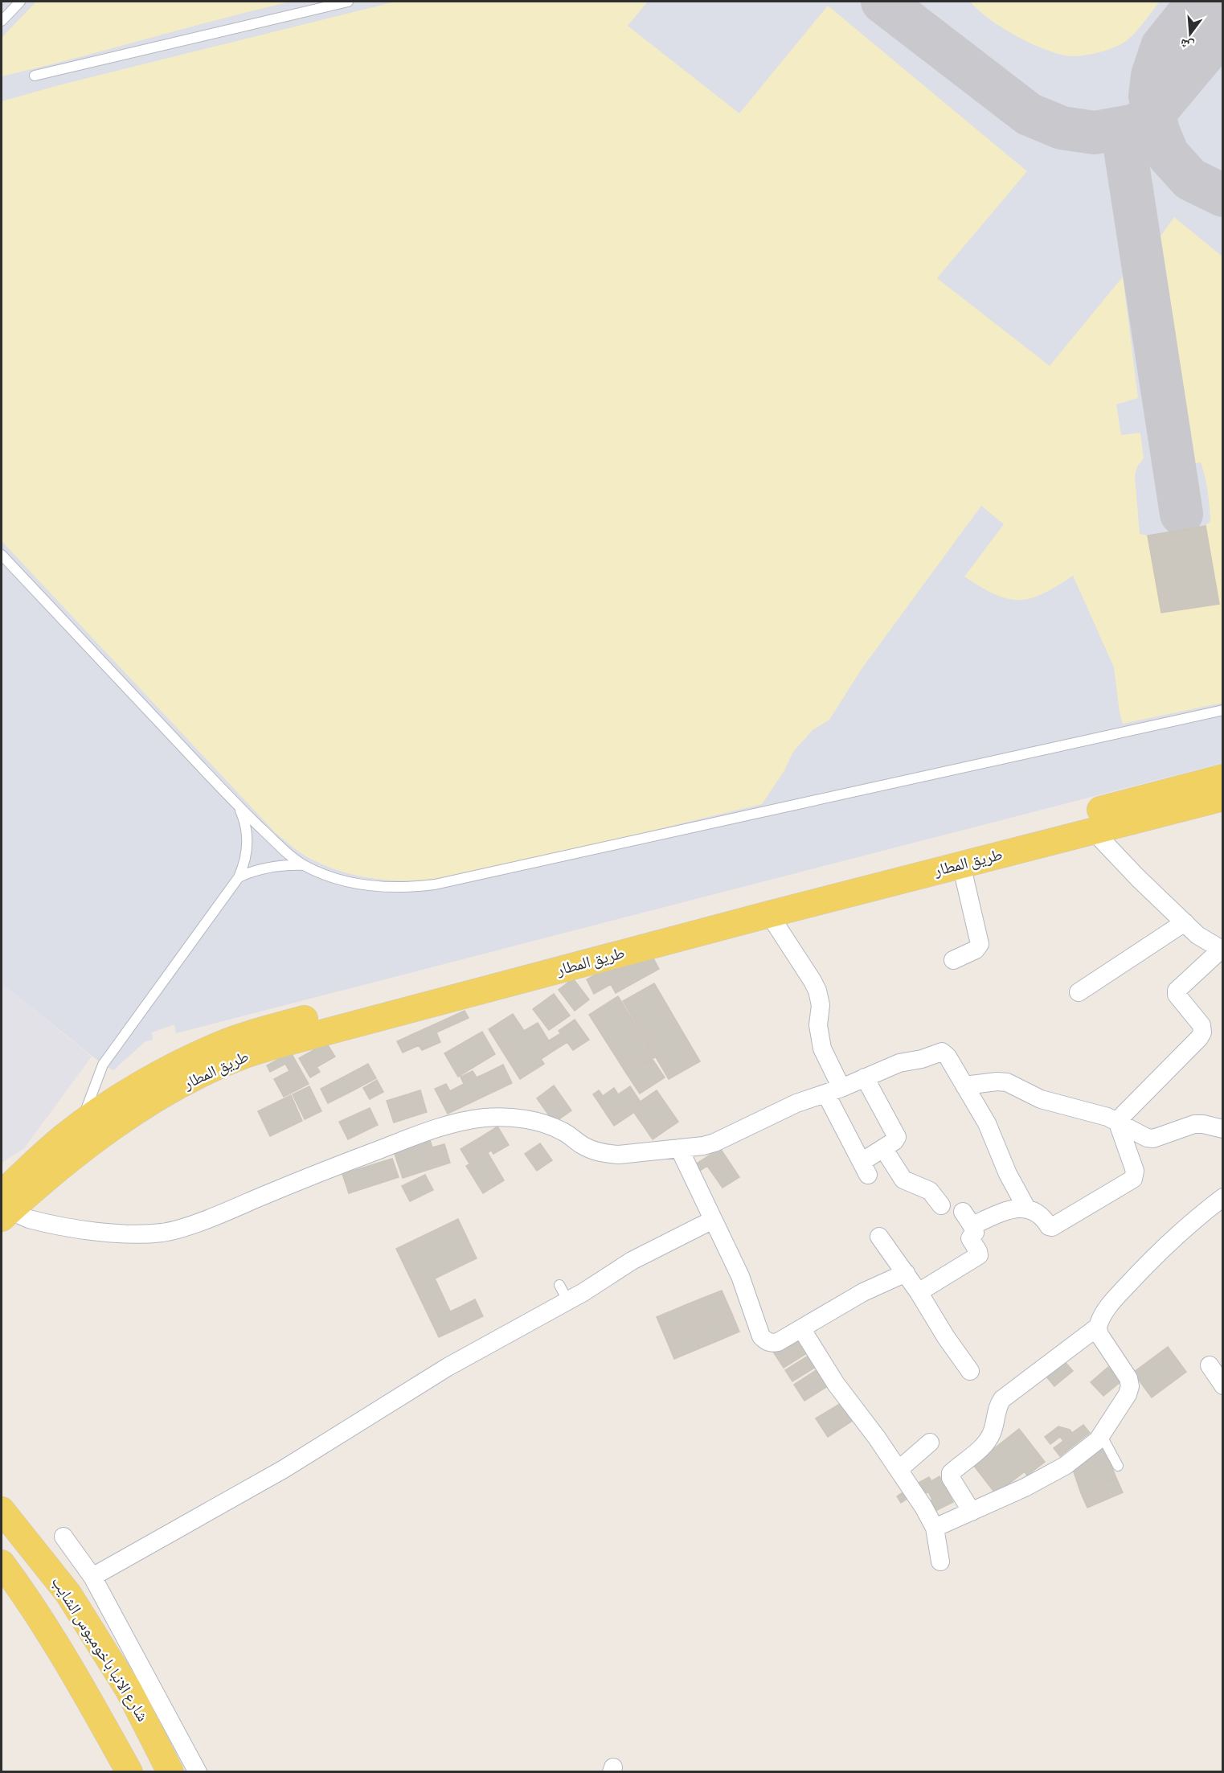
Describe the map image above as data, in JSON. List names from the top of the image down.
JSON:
{
  "streets": {
    "main road": ["طريق المطار", "شارع الانبا باخوميوس الشايب"]
  },
  "north": "bottom"
}
